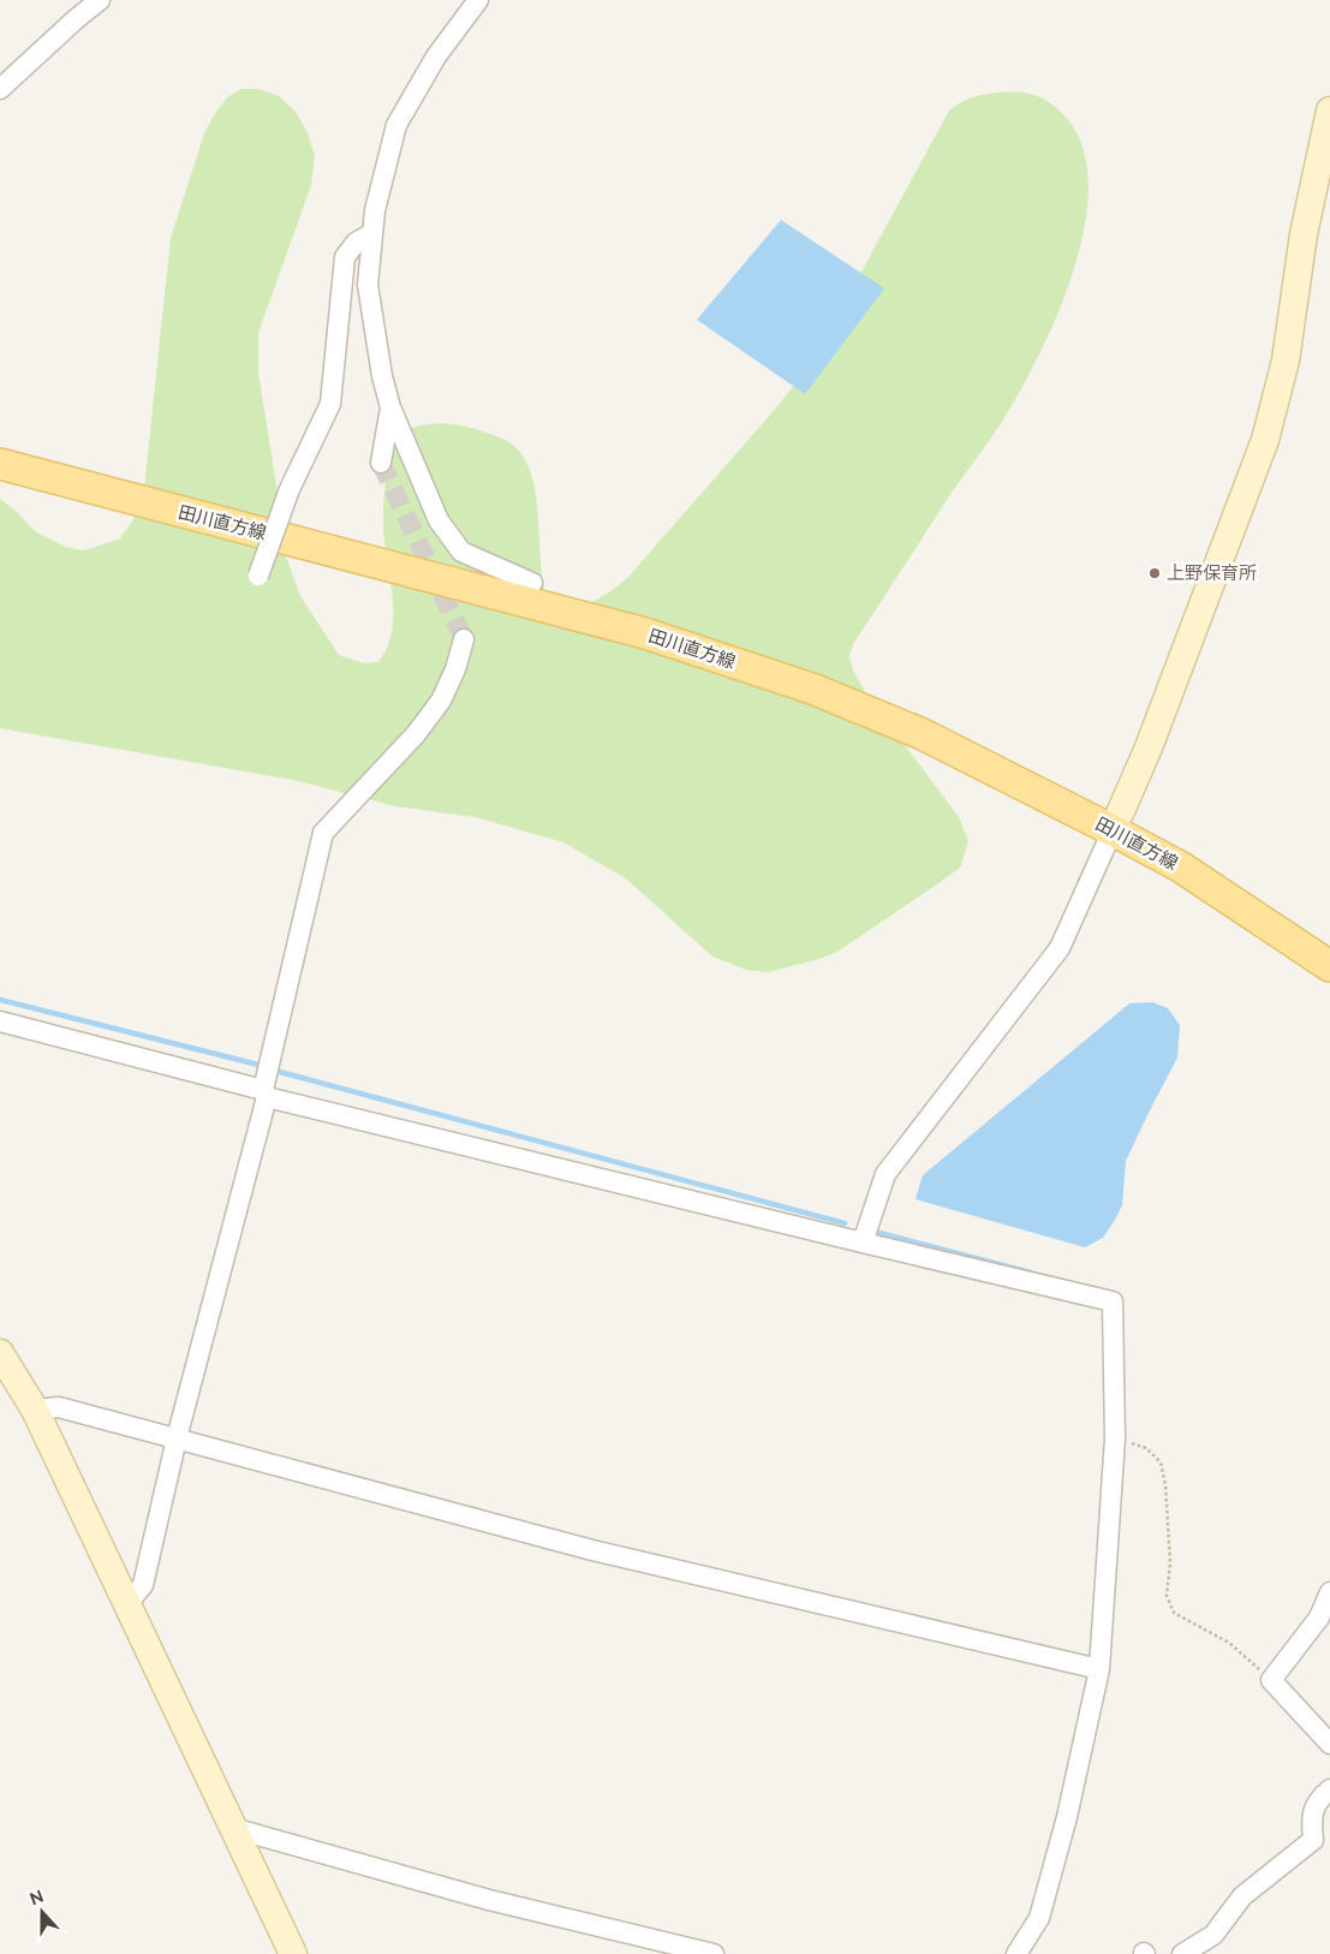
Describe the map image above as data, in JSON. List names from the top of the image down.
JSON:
{
  "streets": {
    "main road": ["田川直方線"]
  },
  "places": ["上野保育所"],
  "north": "top"
}
